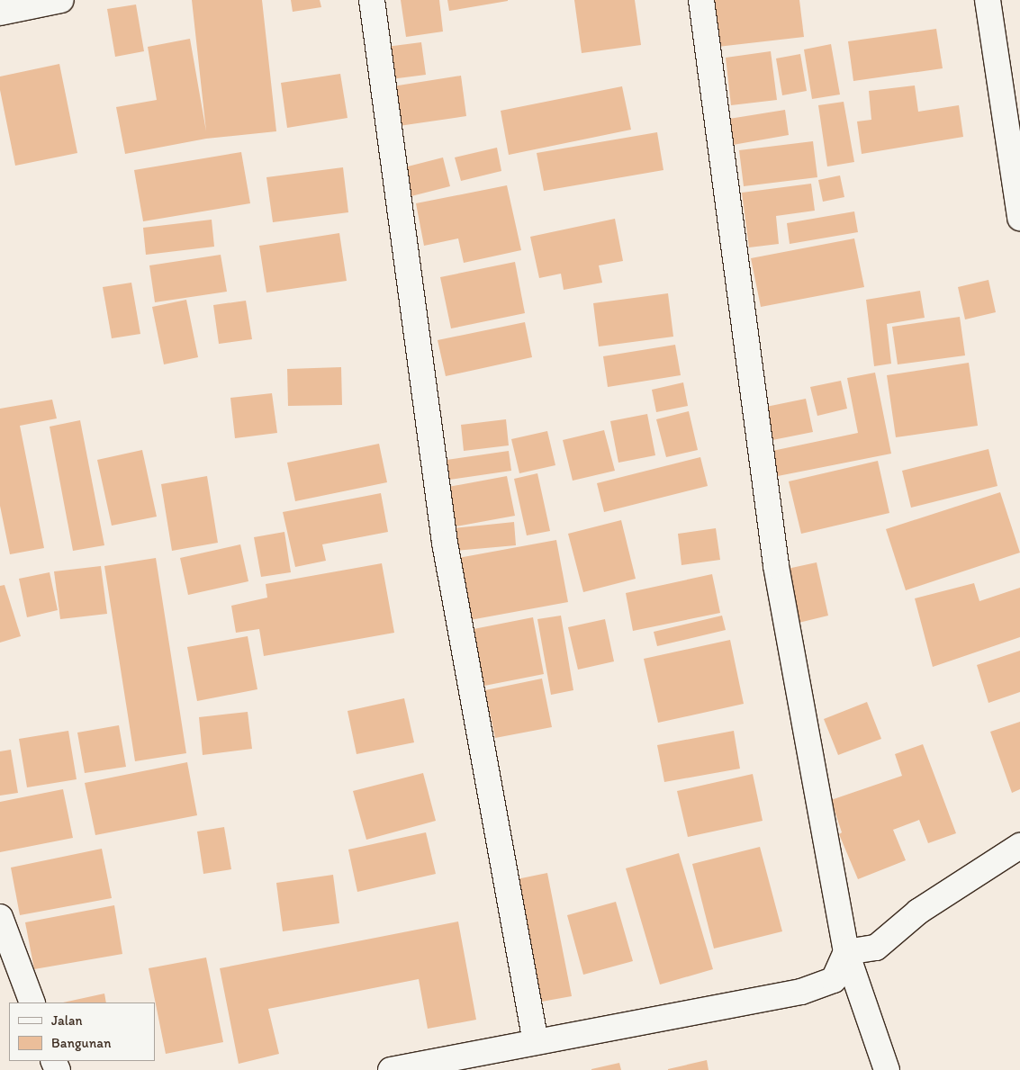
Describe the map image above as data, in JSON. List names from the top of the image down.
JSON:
{
  "legend": ["Jalan", "Bangunan"]
}
